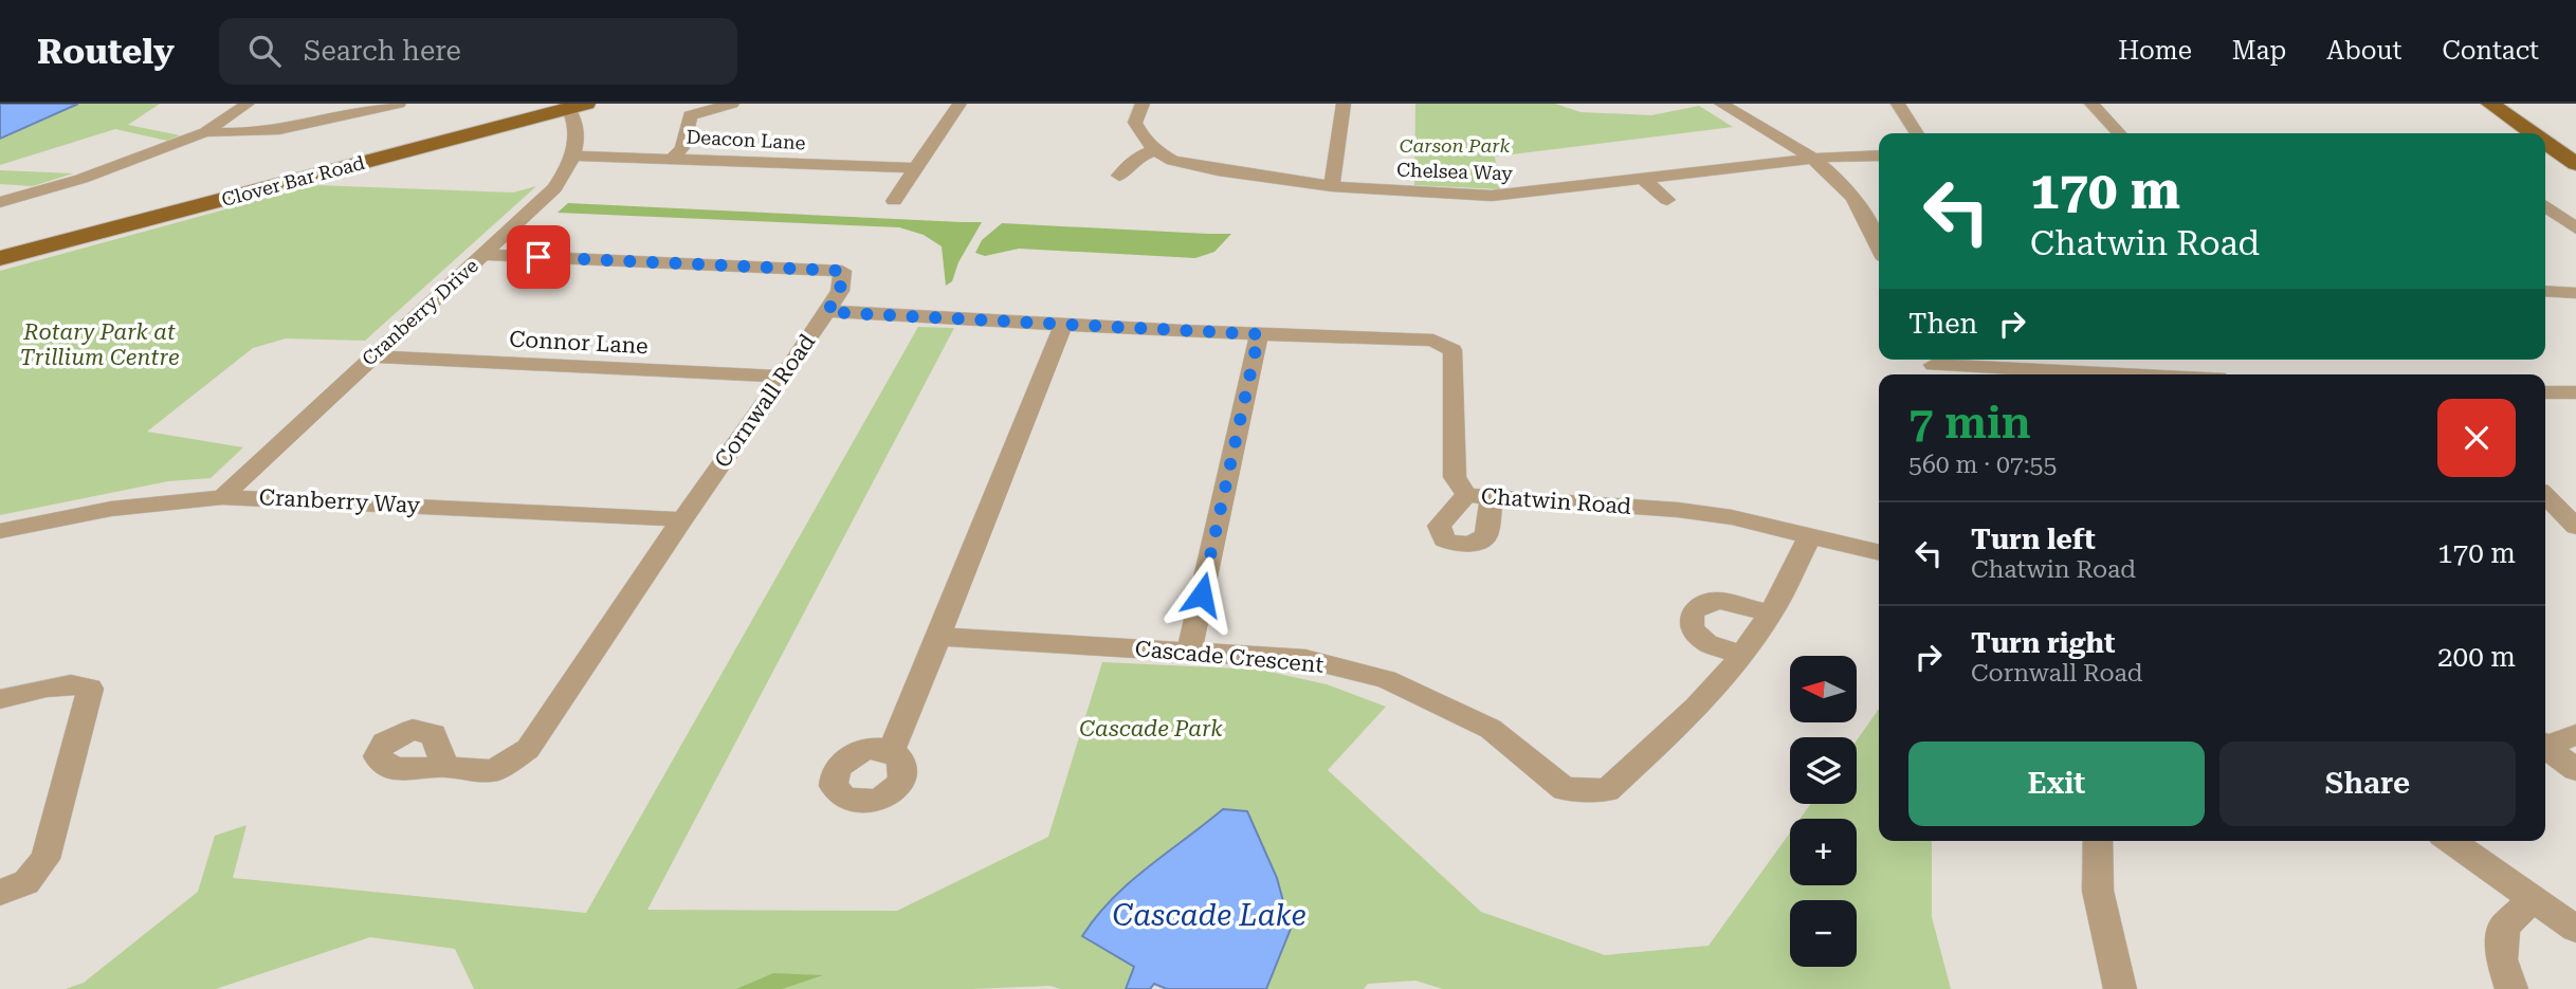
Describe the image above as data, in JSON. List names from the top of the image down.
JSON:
{
  "streets": {
    "main road": ["Clover Bar Road"],
    "street": [
      "Deacon Lane",
      "Chelsea Way",
      "Cranberry Drive",
      "Connor Lane",
      "Cornwall Road",
      "Cranberry Way",
      "Chatwin Road",
      "Cascade Crescent"
    ]
  },
  "crossings": [
    ["Deacon Lane", "Cranberry Drive"],
    ["Cranberry Drive", "Connor Lane"],
    ["Cranberry Drive", "Cornwall Road"],
    ["Cranberry Drive", "Cranberry Way"],
    ["Connor Lane", "Cornwall Road"],
    ["Cornwall Road", "Cranberry Way"],
    ["Cornwall Road", "Chatwin Road"],
    ["Chatwin Road", "Cascade Crescent"]
  ],
  "water": ["Cascade Lake"],
  "parks": ["Carson Park", "Rotary Park at Trillium Centre", "Cascade Park"],
  "north": "left",
  "page": {
    "header": "Routely",
    "search": "Search here",
    "nav": [
      "Home",
      "Map",
      "About",
      "Contact"
    ],
    "turn": ["170 m", "Chatwin Road"],
    "then": "Then",
    "heading": ["7 min", "560 m · 07:55"],
    "list": [
      {
        "name": "Turn left",
        "note": "Chatwin Road",
        "value": "170 m"
      },
      {
        "name": "Turn right",
        "note": "Cornwall Road",
        "value": "200 m"
      }
    ],
    "map_buttons": ["+", "−"],
    "buttons": ["Exit", "Share"]
  }
}
